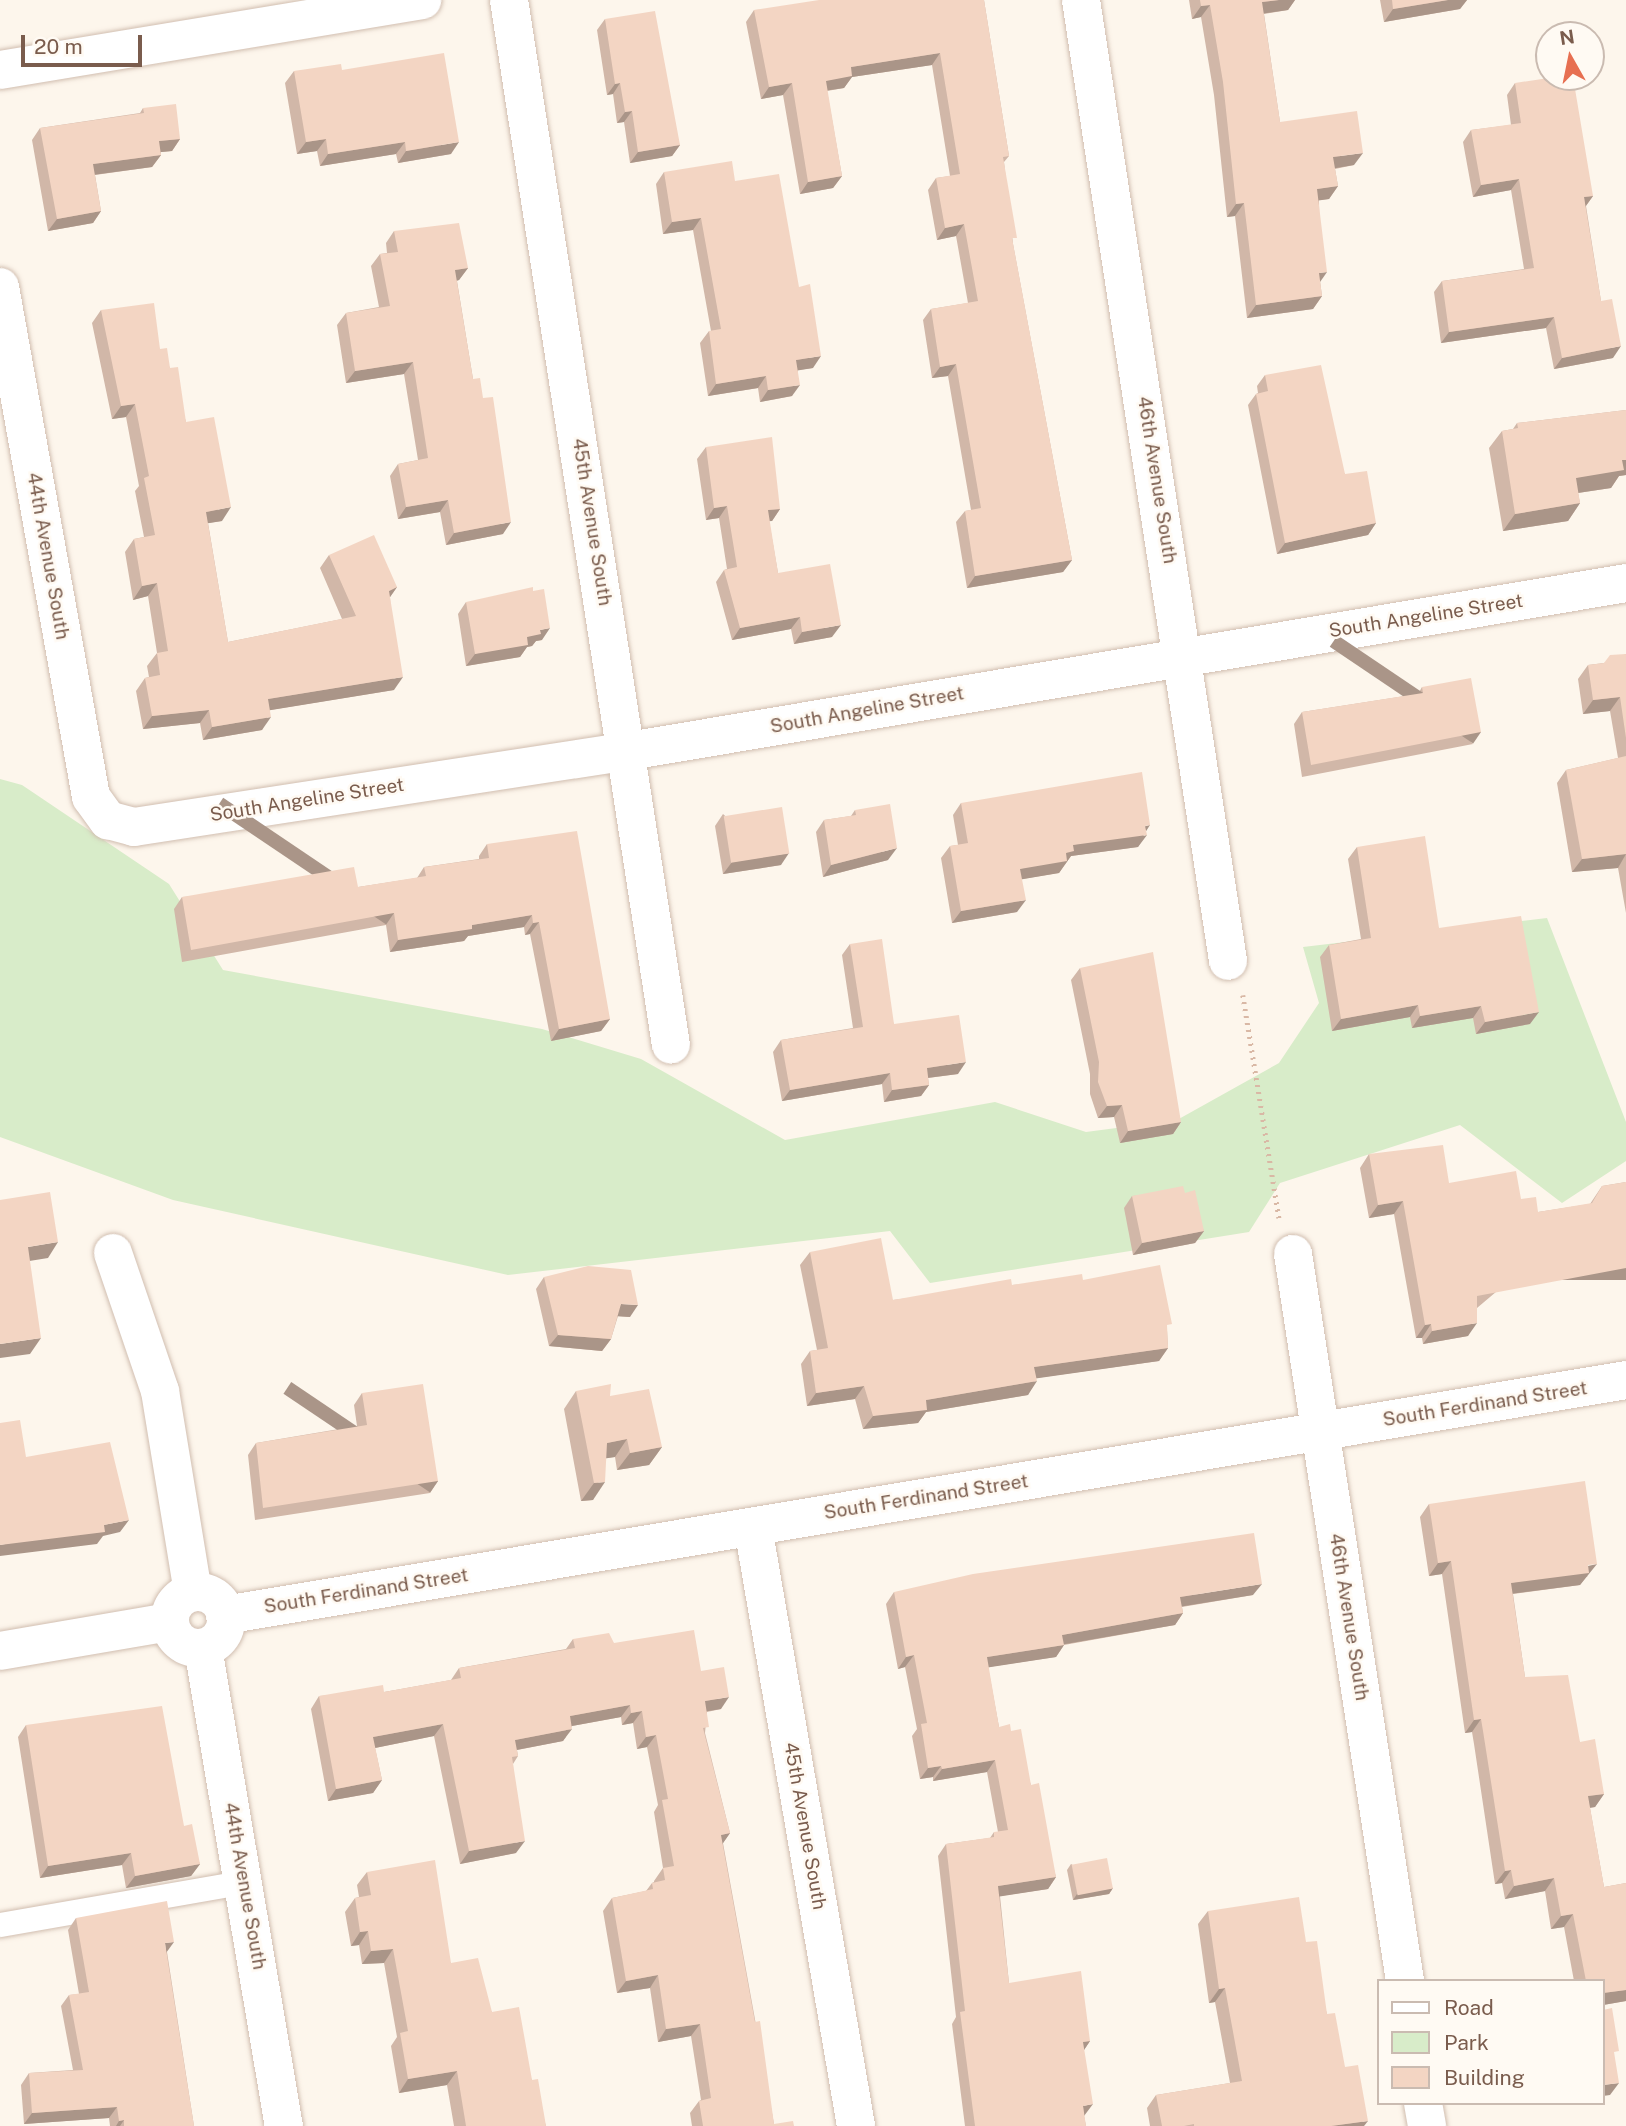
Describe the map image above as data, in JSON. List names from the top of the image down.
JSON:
{
  "streets": {
    "street": [
      "46th Avenue South",
      "45th Avenue South",
      "44th Avenue South",
      "South Angeline Street",
      "South Ferdinand Street"
    ]
  },
  "crossings": [
    ["46th Avenue South", "South Angeline Street"],
    ["46th Avenue South", "South Ferdinand Street"],
    ["45th Avenue South", "South Angeline Street"],
    ["45th Avenue South", "South Ferdinand Street"],
    ["44th Avenue South", "South Angeline Street"],
    ["44th Avenue South", "South Ferdinand Street"]
  ],
  "legend": ["Road", "Park", "Building"],
  "scale_bar": "20 m",
  "north": "top"
}
